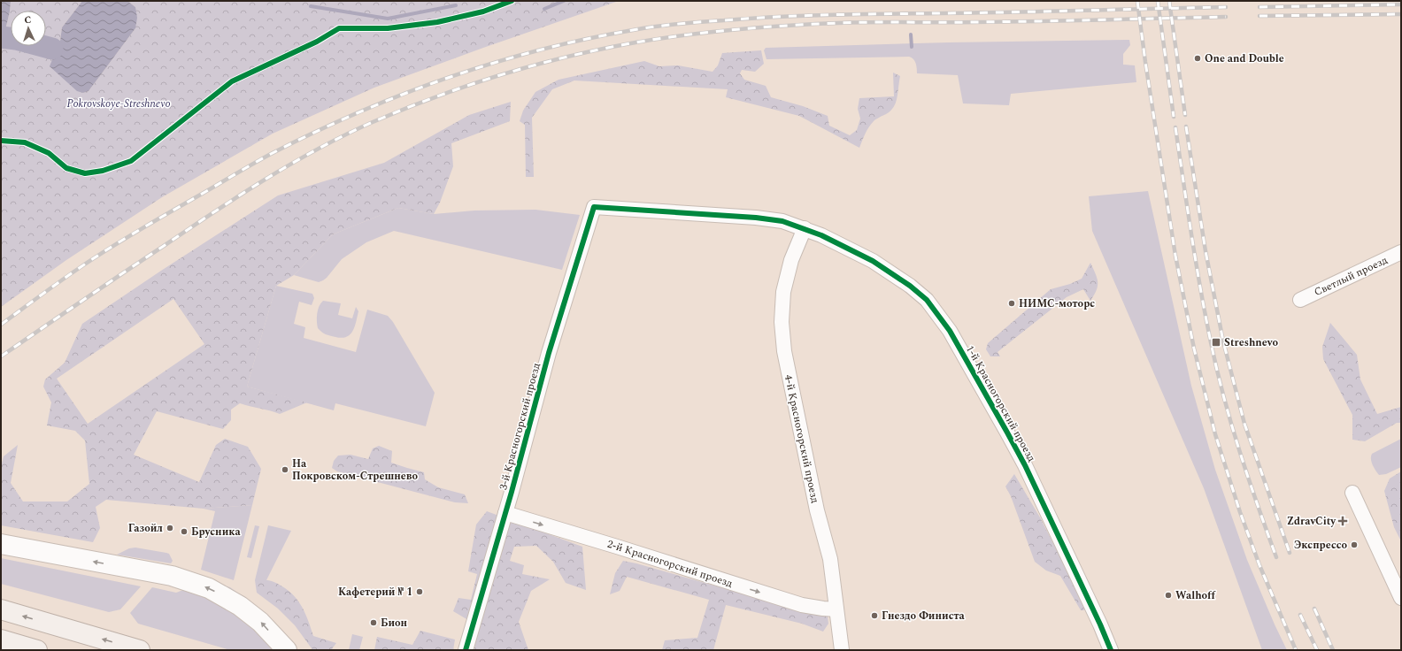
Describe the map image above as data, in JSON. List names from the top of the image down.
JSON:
{
  "streets": {
    "street": [
      "Светлый проезд",
      "1-й Красногорский проезд",
      "3-й Красногорский проезд",
      "4-й Красногорский проезд",
      "2-й Красногорский проезд"
    ]
  },
  "crossings": [
    ["1-й Красногорский проезд", "3-й Красногорский проезд"],
    ["1-й Красногорский проезд", "4-й Красногорский проезд"],
    ["3-й Красногорский проезд", "2-й Красногорский проезд"],
    ["4-й Красногорский проезд", "2-й Красногорский проезд"]
  ],
  "one_way": ["2-й Красногорский проезд"],
  "parks": ["Pokrovskoye-Streshnevo"],
  "places": {
    "other": [
      "One and Double",
      "НИМС-моторс",
      "На Покровском-Стрешнево",
      "Газойл",
      "Брусника",
      "Экспрессо",
      "Кафетерий № 1",
      "Walhoff",
      "Гнездо Финиста",
      "Бион"
    ],
    "transit": ["Streshnevo"],
    "health": ["ZdravCity"]
  },
  "north": "top"
}
